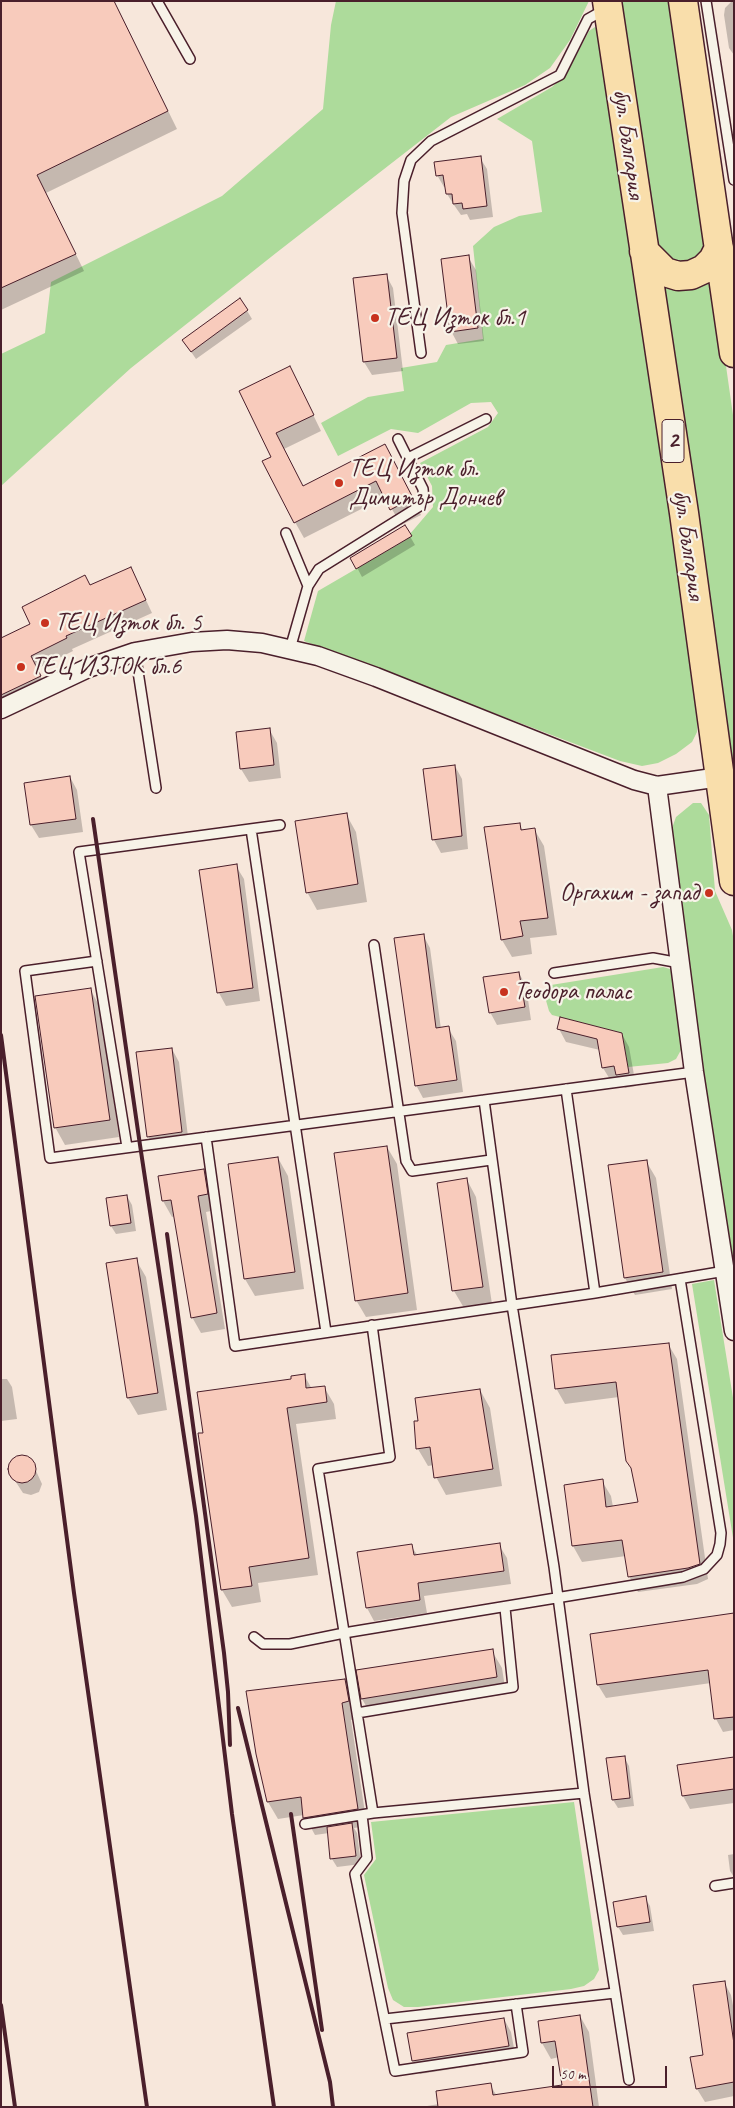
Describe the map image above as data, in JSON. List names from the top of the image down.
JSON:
{
  "streets": {
    "highway": ["бул. България", "2"]
  },
  "places": [
    "ТЕЦ Изток бл.1",
    "ТЕЦ Изток бл. Димитър Дончев",
    "ТЕЦ Изток бл. 5",
    "ТЕЦ ИЗТОК бл.6",
    "Оргахим - запад",
    "Теодора палас"
  ],
  "scale_bar": "50 m"
}
